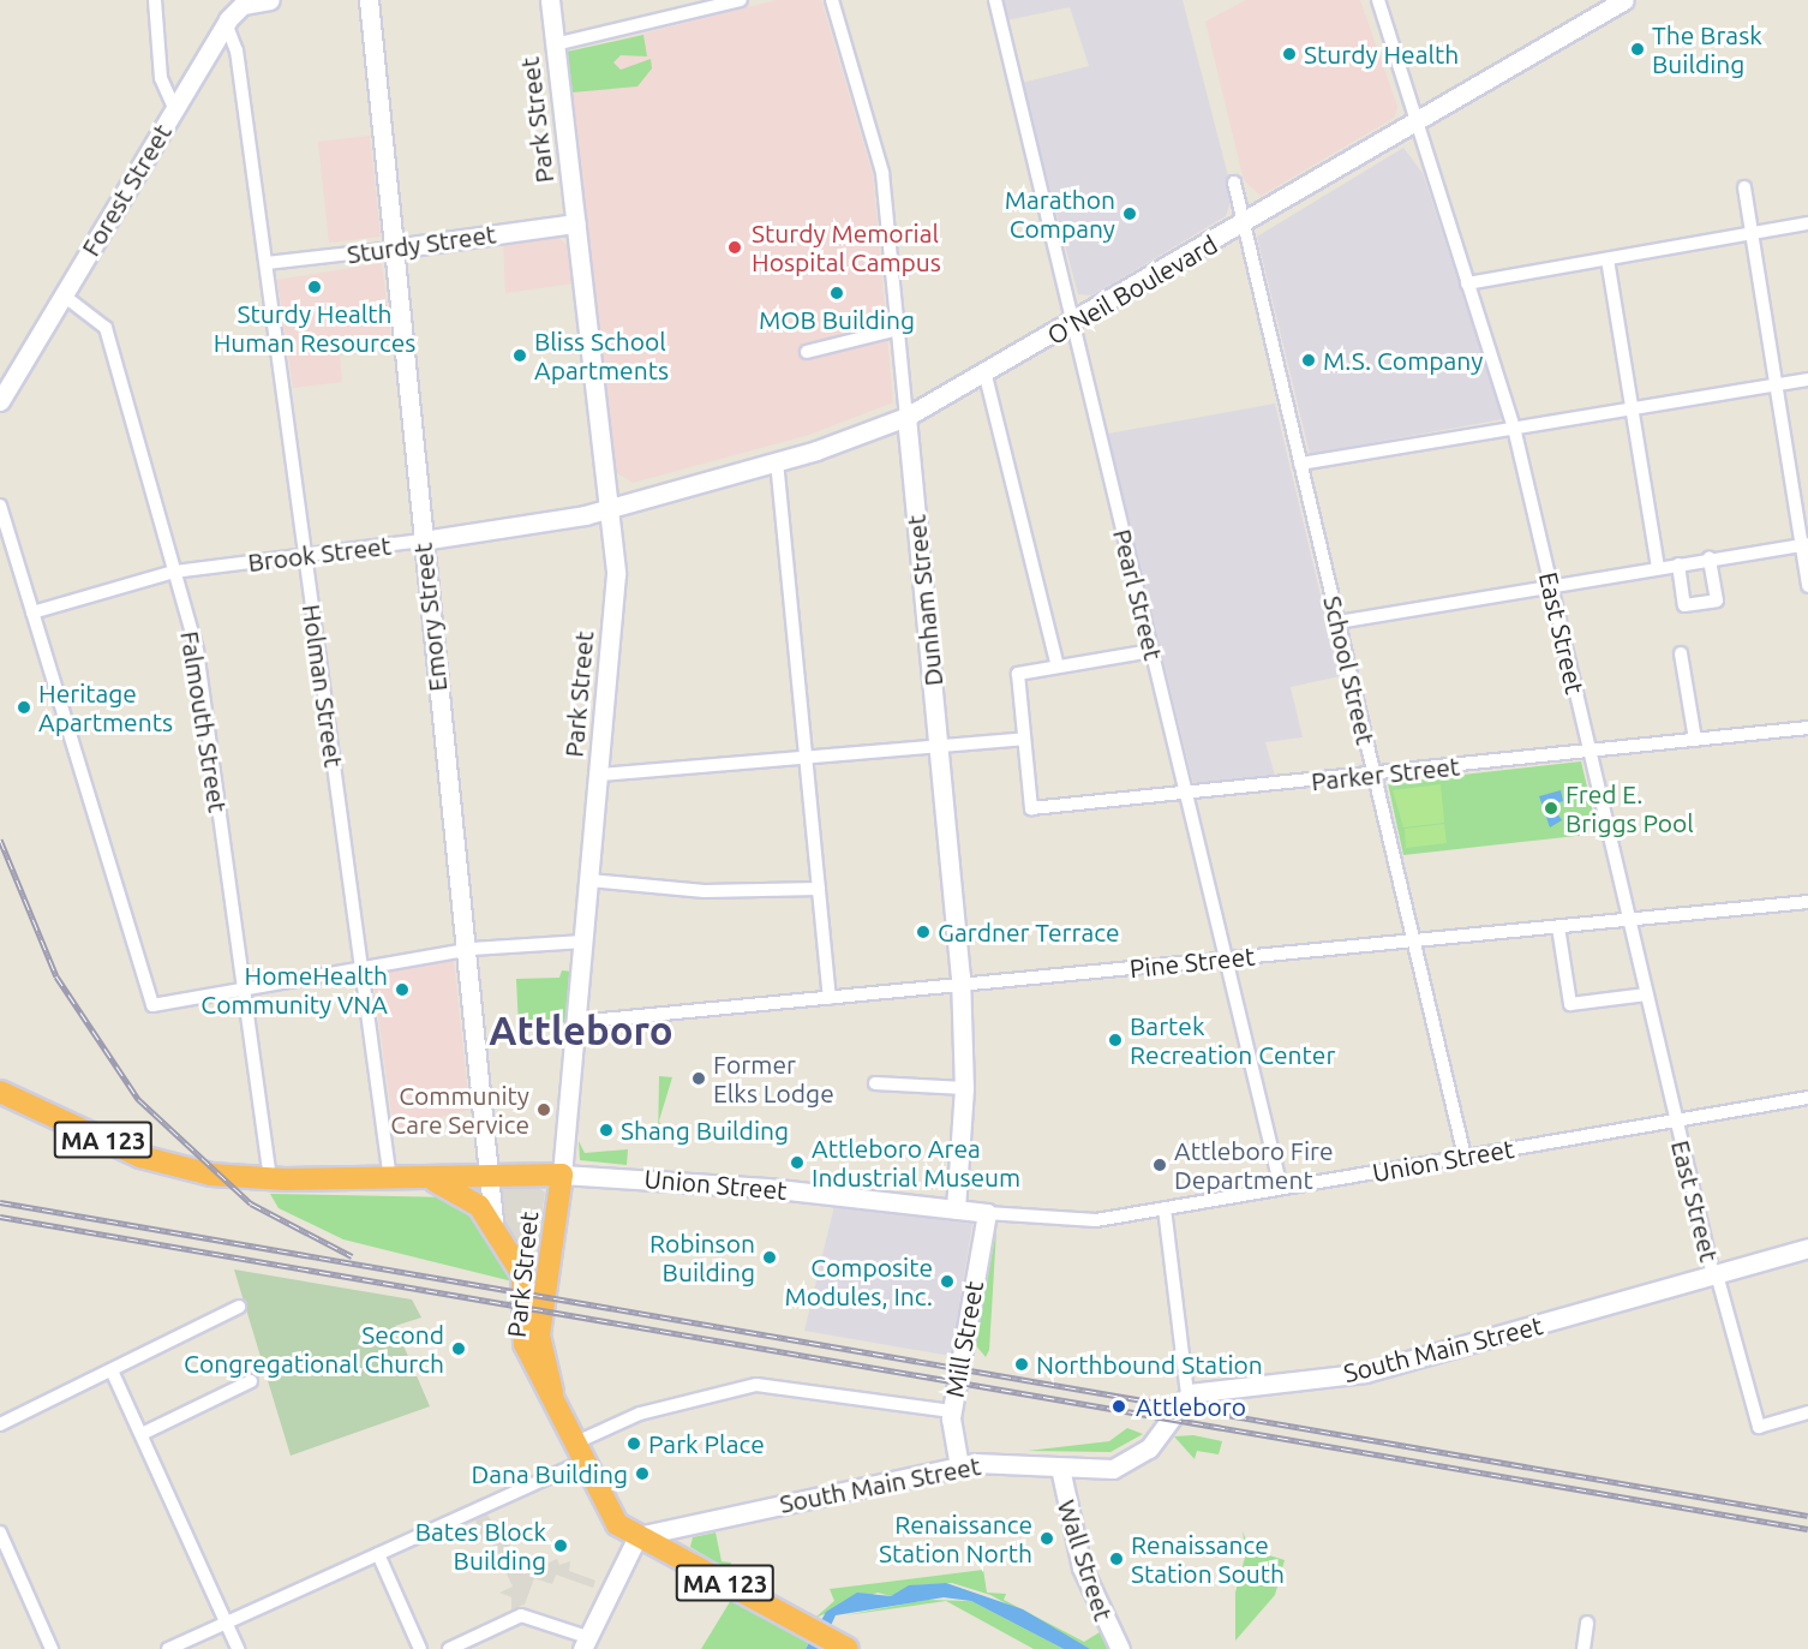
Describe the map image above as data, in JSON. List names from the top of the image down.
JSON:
{
  "streets": {
    "highway": ["Park Street", "MA 123"],
    "main road": [
      "Forest Street",
      "Sturdy Street",
      "O'Neil Boulevard",
      "Brook Street",
      "Dunham Street",
      "Emory Street",
      "Union Street",
      "Mill Street",
      "South Main Street",
      "Wall Street"
    ],
    "street": [
      "Pearl Street",
      "East Street",
      "School Street",
      "Holman Street",
      "Falmouth Street",
      "Parker Street",
      "Pine Street"
    ]
  },
  "crossings": [
    ["Park Street", "Sturdy Street"],
    ["Park Street", "O'Neil Boulevard"],
    ["Park Street", "Brook Street"],
    ["Park Street", "Emory Street"],
    ["Park Street", "Pine Street"],
    ["Park Street", "MA 123"],
    ["Park Street", "Union Street"],
    ["Park Street", "South Main Street"],
    ["Forest Street", "Holman Street"],
    ["Forest Street", "Falmouth Street"],
    ["Sturdy Street", "Emory Street"],
    ["Sturdy Street", "Holman Street"],
    ["O'Neil Boulevard", "Brook Street"],
    ["O'Neil Boulevard", "Pearl Street"],
    ["O'Neil Boulevard", "Dunham Street"],
    ["O'Neil Boulevard", "East Street"],
    ["O'Neil Boulevard", "School Street"],
    ["Brook Street", "Emory Street"],
    ["Brook Street", "Holman Street"],
    ["Brook Street", "Falmouth Street"],
    ["Pearl Street", "Parker Street"],
    ["Pearl Street", "Pine Street"],
    ["Pearl Street", "Union Street"],
    ["Dunham Street", "Pine Street"],
    ["Dunham Street", "Union Street"],
    ["Emory Street", "MA 123"],
    ["East Street", "Parker Street"],
    ["East Street", "Pine Street"],
    ["East Street", "Union Street"],
    ["East Street", "South Main Street"],
    ["School Street", "Parker Street"],
    ["School Street", "Pine Street"],
    ["School Street", "Union Street"],
    ["Holman Street", "MA 123"],
    ["Falmouth Street", "MA 123"],
    ["MA 123", "Union Street"],
    ["MA 123", "South Main Street"],
    ["Union Street", "Mill Street"],
    ["Mill Street", "South Main Street"],
    ["South Main Street", "Wall Street"]
  ],
  "districts": ["Attleboro"],
  "places": [
    "The Brask Building",
    "Sturdy Health",
    "Marathon Company",
    "Sturdy Memorial Hospital Campus",
    "Sturdy Health Human Resources",
    "MOB Building",
    "Bliss School Apartments",
    "M.S. Company",
    "Heritage Apartments",
    "Fred E. Briggs Pool",
    "Gardner Terrace",
    "HomeHealth Community VNA",
    "Bartek Recreation Center",
    "Former Elks Lodge",
    "Community Care Service",
    "Shang Building",
    "Attleboro Area Industrial Museum",
    "Attleboro Fire Department",
    "Robinson Building",
    "Composite Modules, Inc.",
    "Second Congregational Church",
    "Northbound Station",
    "Attleboro",
    "Park Place",
    "Dana Building",
    "Renaissance Station North",
    "Bates Block Building",
    "Renaissance Station South"
  ]
}
